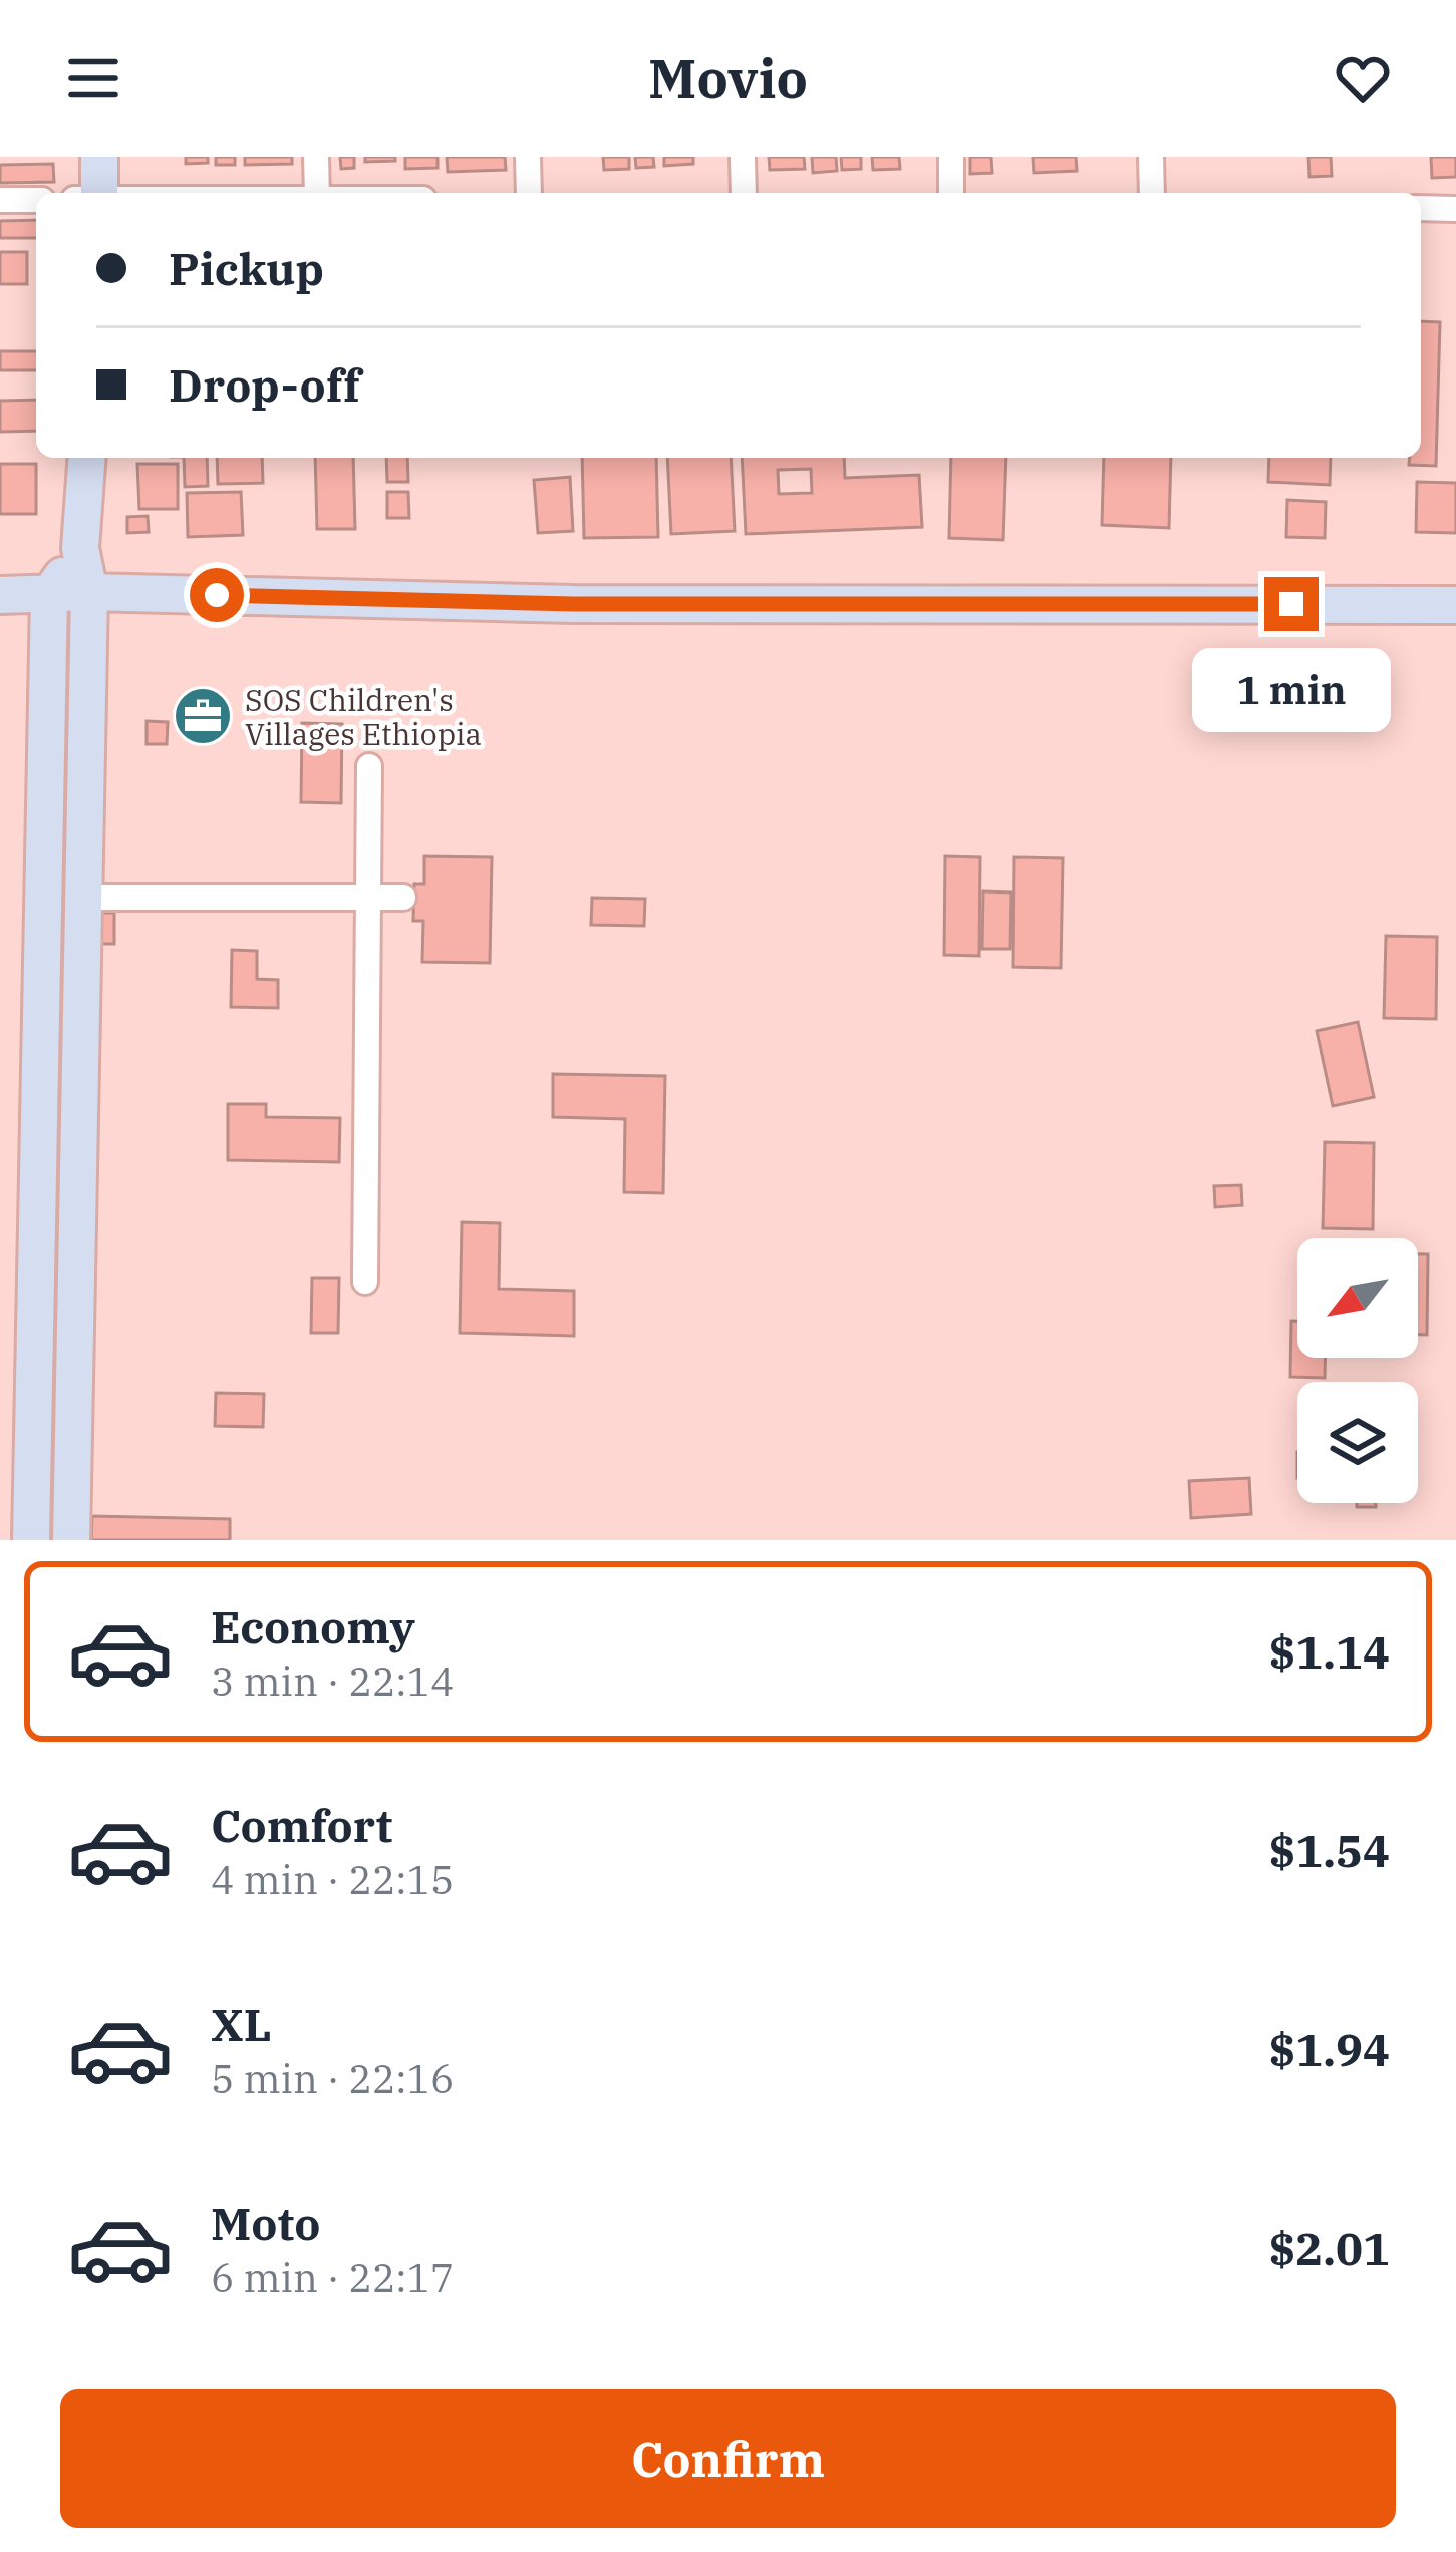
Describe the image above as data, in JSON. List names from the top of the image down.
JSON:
{
  "places": {
    "office": ["SOS Children's Villages Ethiopia"]
  },
  "north": "bottom left",
  "page": {
    "header": "Movio",
    "banner": ["Pickup", "Drop-off"],
    "bubble": "1 min",
    "list": [
      {
        "name": "Economy",
        "note": "3 min · 22:14",
        "value": "$1.14"
      },
      {
        "name": "Comfort",
        "note": "4 min · 22:15",
        "value": "$1.54"
      },
      {
        "name": "XL",
        "note": "5 min · 22:16",
        "value": "$1.94"
      },
      {
        "name": "Moto",
        "note": "6 min · 22:17",
        "value": "$2.01"
      }
    ],
    "buttons": "Confirm"
  }
}
